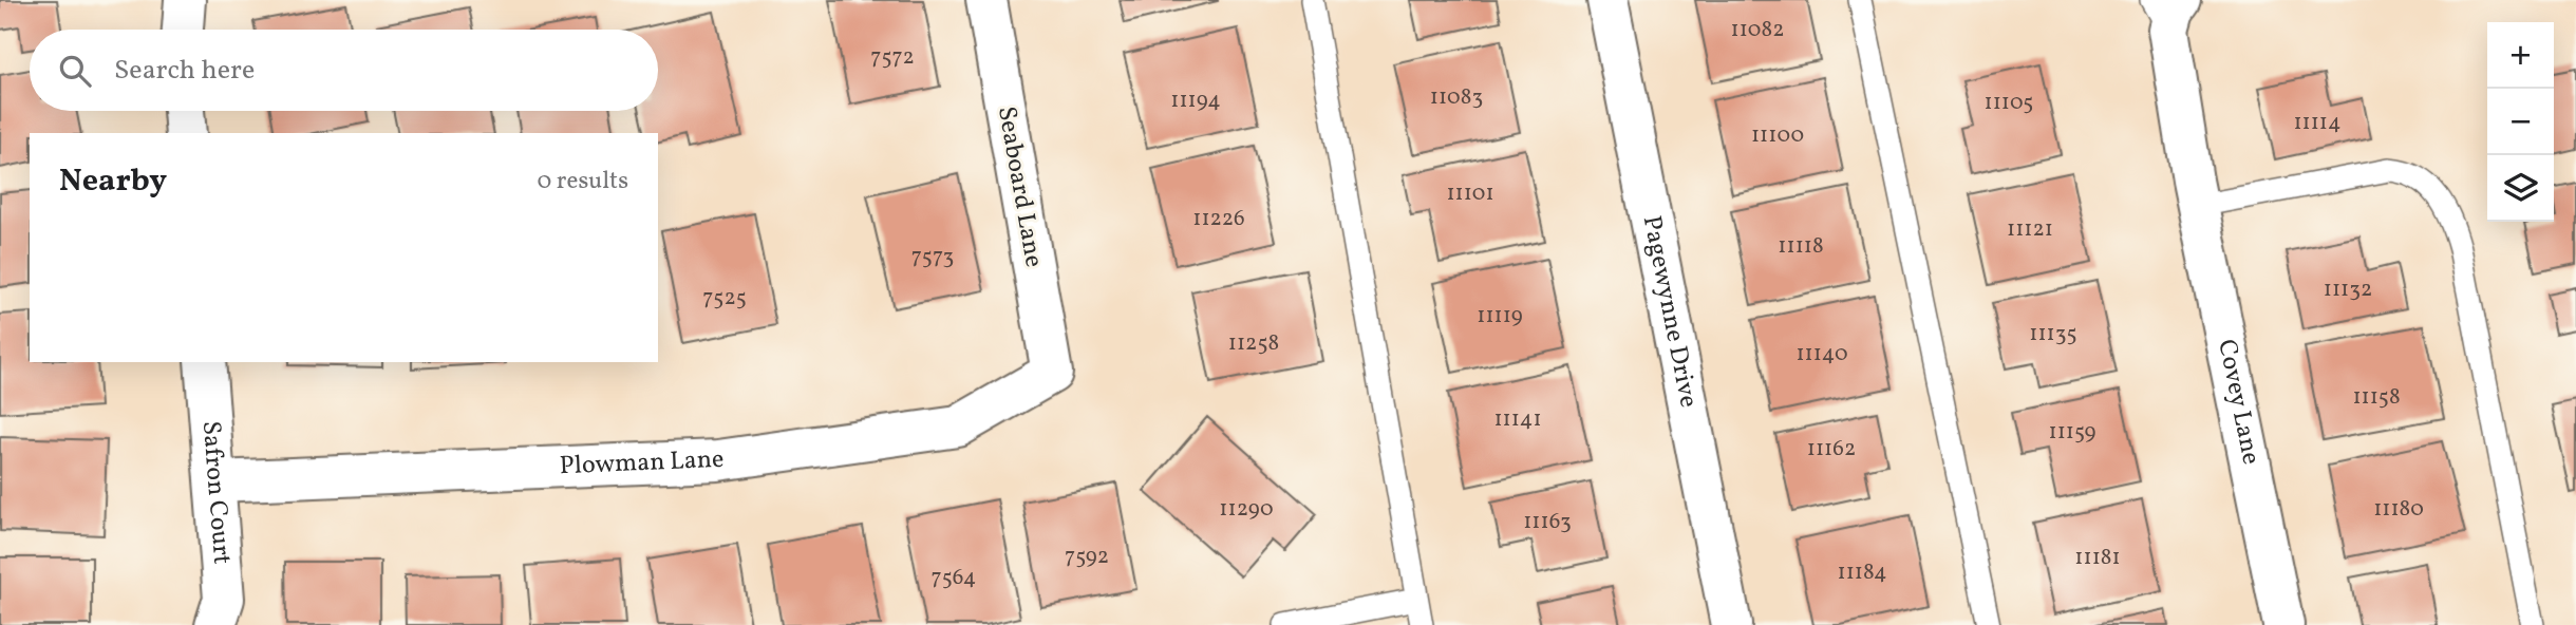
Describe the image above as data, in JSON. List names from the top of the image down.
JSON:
{
  "streets": {
    "street": [
      "Seaboard Lane",
      "Pagewynne Drive",
      "Covey Lane",
      "Plowman Lane",
      "Safron Court"
    ]
  },
  "crossings": [
    ["Seaboard Lane", "Plowman Lane"],
    ["Plowman Lane", "Safron Court"]
  ],
  "house_numbers": [
    "11082",
    "7572",
    "11083",
    "11194",
    "11105",
    "11114",
    "11100",
    "11101",
    "11226",
    "11121",
    "11118",
    "7573",
    "11132",
    "7525",
    "11119",
    "11135",
    "11258",
    "11140",
    "11158",
    "11141",
    "11159",
    "11162",
    "11290",
    "11180",
    "11163",
    "7592",
    "11181",
    "11184",
    "7564"
  ],
  "page": {
    "map_buttons": ["+", "−"],
    "search": "Search here",
    "heading": ["Nearby", "0 results"]
  }
}
